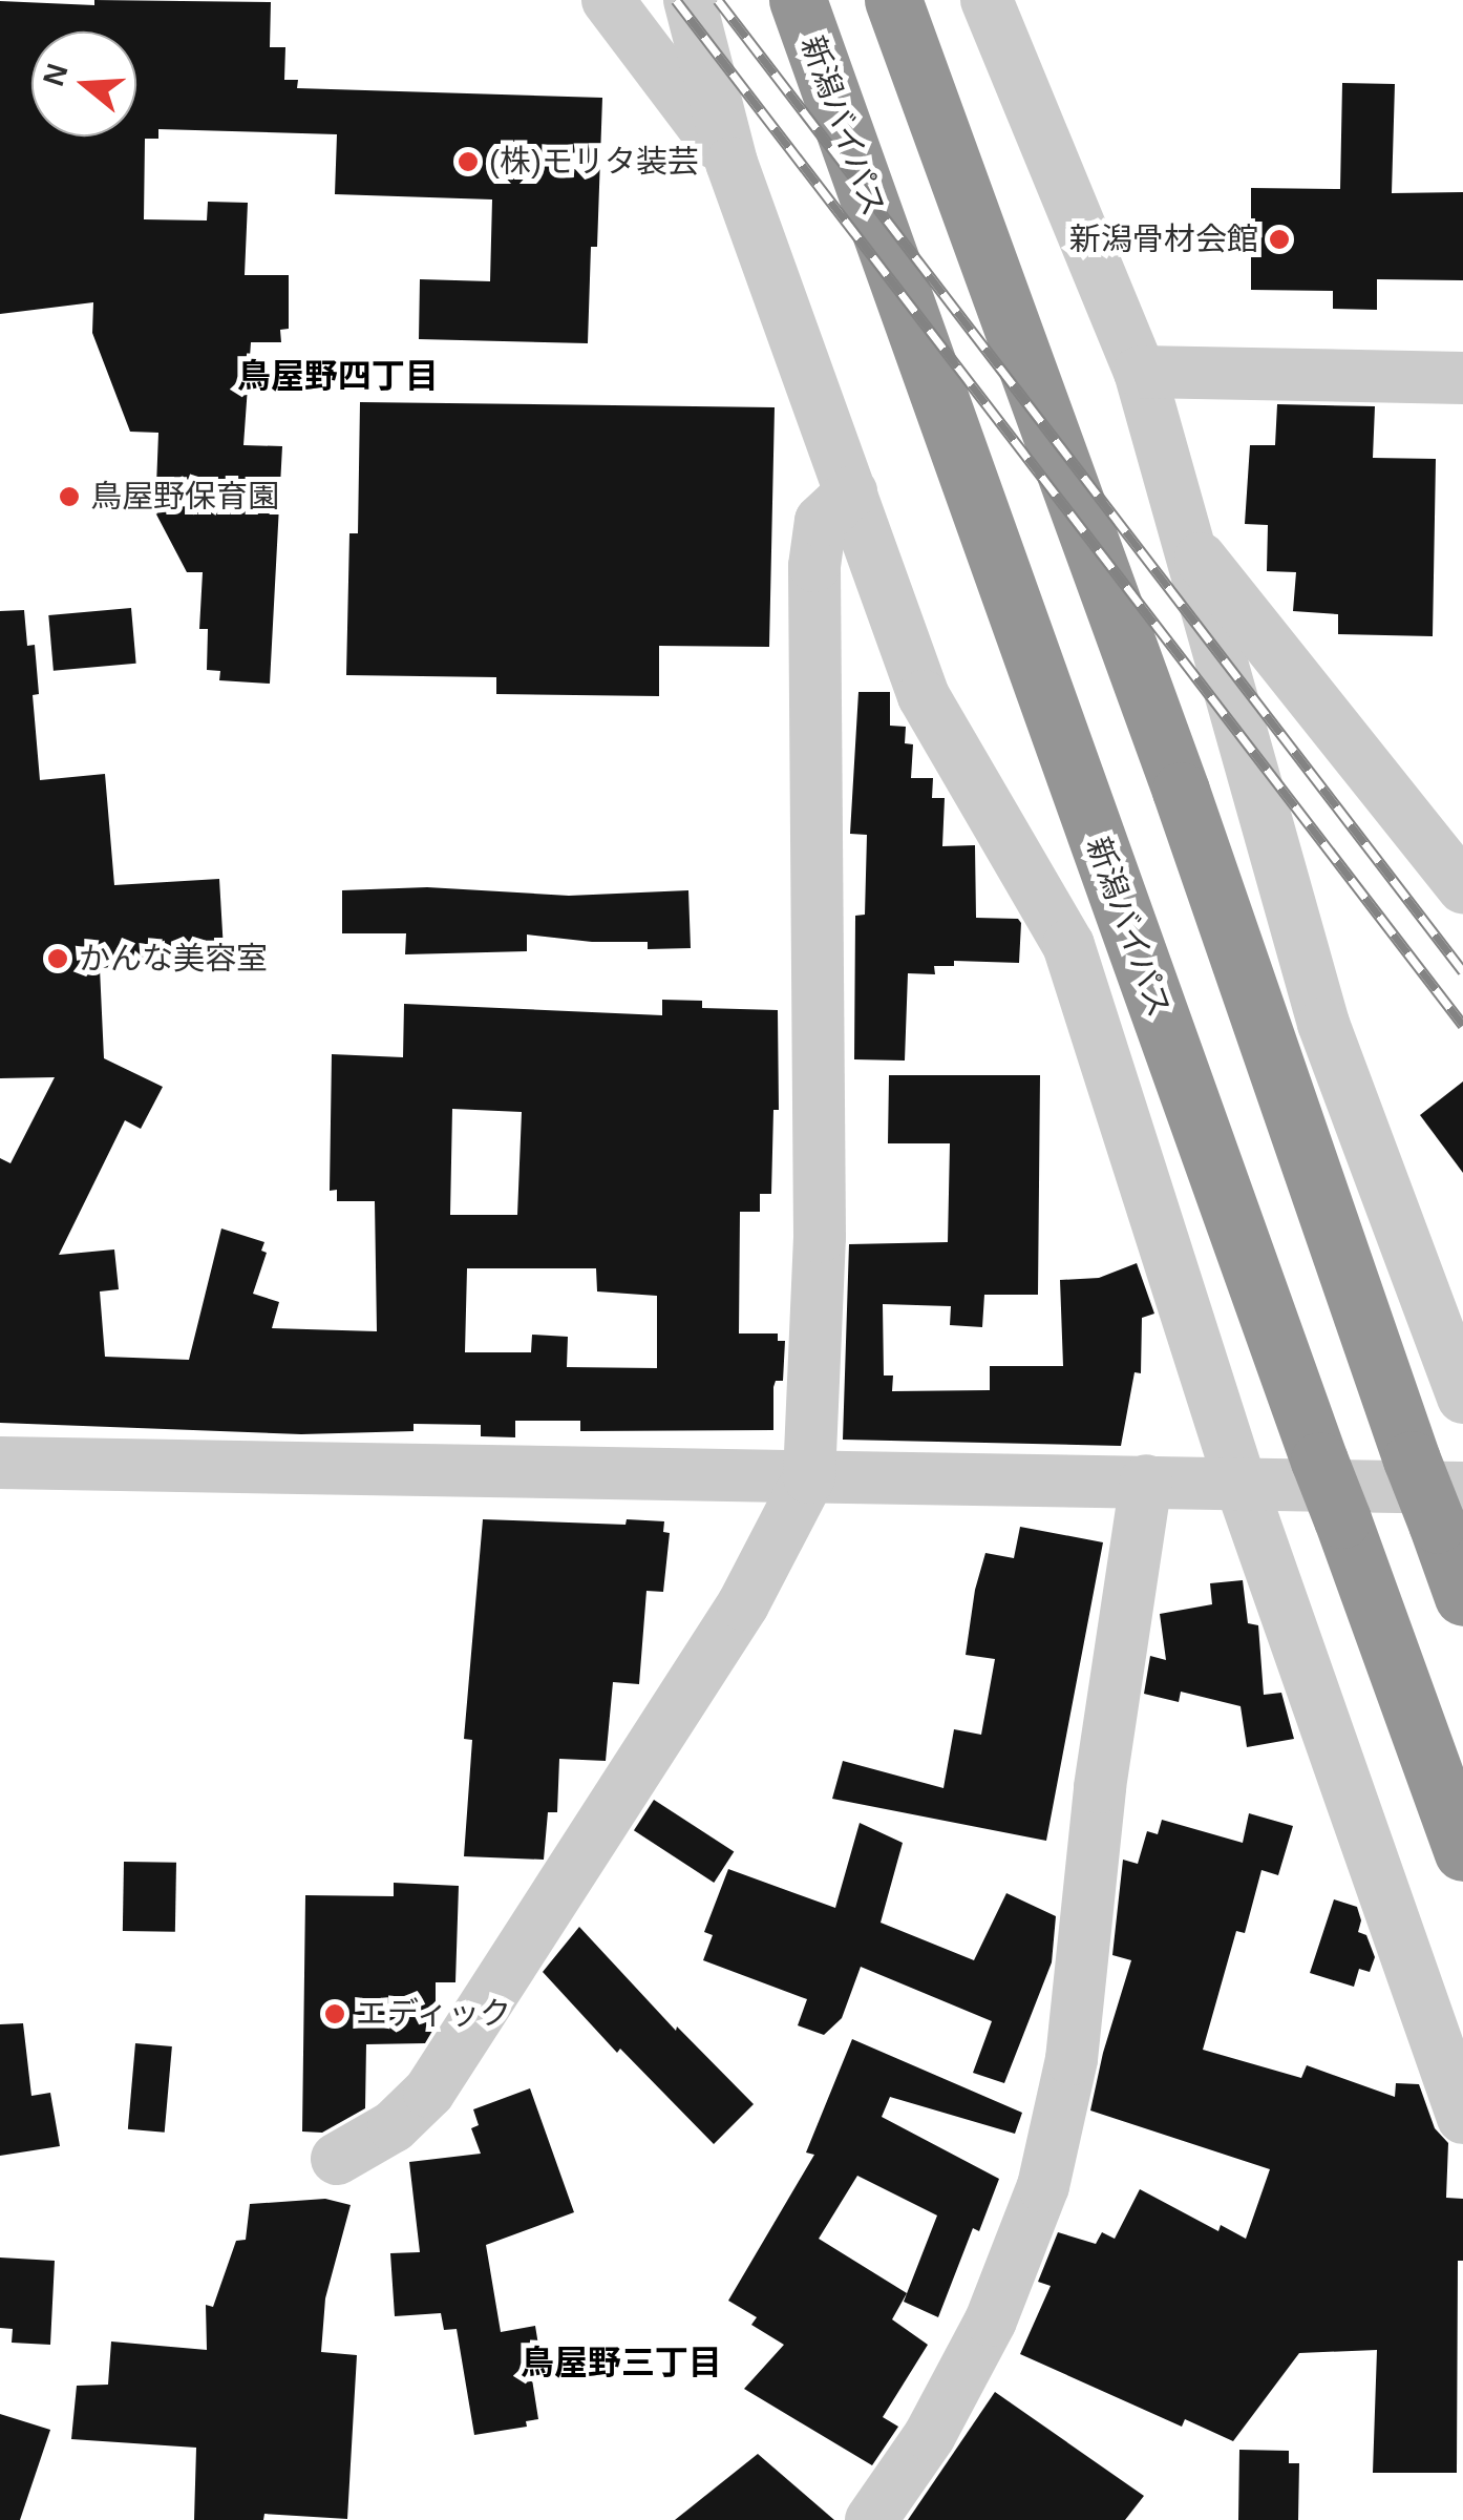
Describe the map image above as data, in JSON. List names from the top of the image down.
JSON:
{
  "streets": {
    "highway": ["新潟バイパス"]
  },
  "districts": ["鳥屋野四丁目", "鳥屋野三丁目"],
  "places": [
    "(株)モリタ装芸",
    "新潟骨材会館",
    "鳥屋野保育園",
    "かんな美容室",
    "エディック"
  ],
  "north": "left"
}
